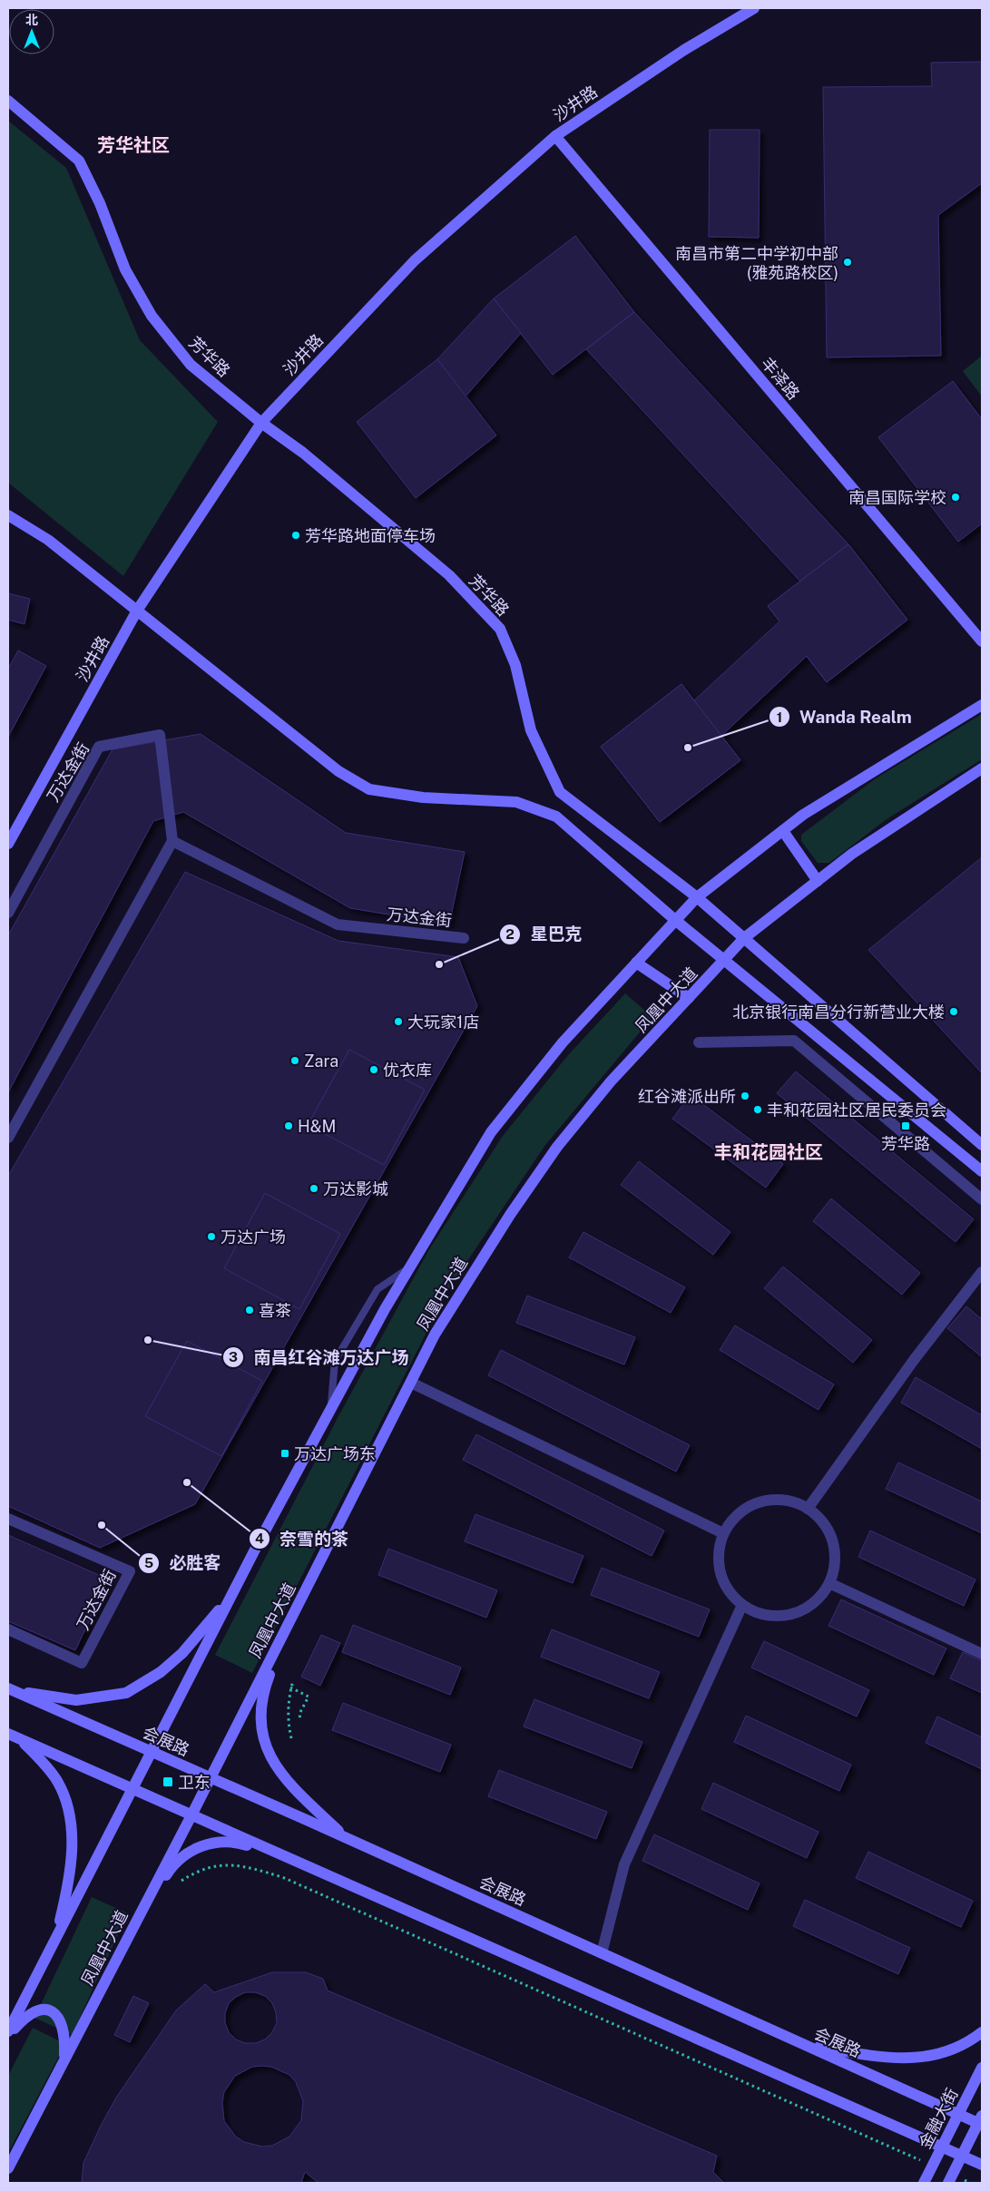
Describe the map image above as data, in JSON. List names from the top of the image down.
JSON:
{
  "streets": {
    "main road": [
      "沙井路",
      "芳华路",
      "丰泽路",
      "凤凰中大道",
      "会展路",
      "金融大街"
    ],
    "street": ["万达金街"]
  },
  "crossings": [
    ["沙井路", "芳华路"],
    ["沙井路", "丰泽路"],
    ["芳华路", "凤凰中大道"],
    ["凤凰中大道", "会展路"],
    ["会展路", "金融大街"]
  ],
  "districts": ["芳华社区", "丰和花园社区"],
  "places": {
    "other": [
      "南昌市第二中学初中部 (雅苑路校区)",
      "南昌国际学校",
      "芳华路地面停车场",
      "Wanda Realm",
      "星巴克",
      "北京银行南昌分行新营业大楼",
      "大玩家1店",
      "Zara",
      "优衣库",
      "红谷滩派出所",
      "丰和花园社区居民委员会",
      "H&M",
      "万达影城",
      "万达广场",
      "喜茶",
      "南昌红谷滩万达广场",
      "奈雪的茶",
      "必胜客"
    ],
    "transit": ["芳华路", "万达广场东", "卫东"]
  },
  "north": "top"
}
